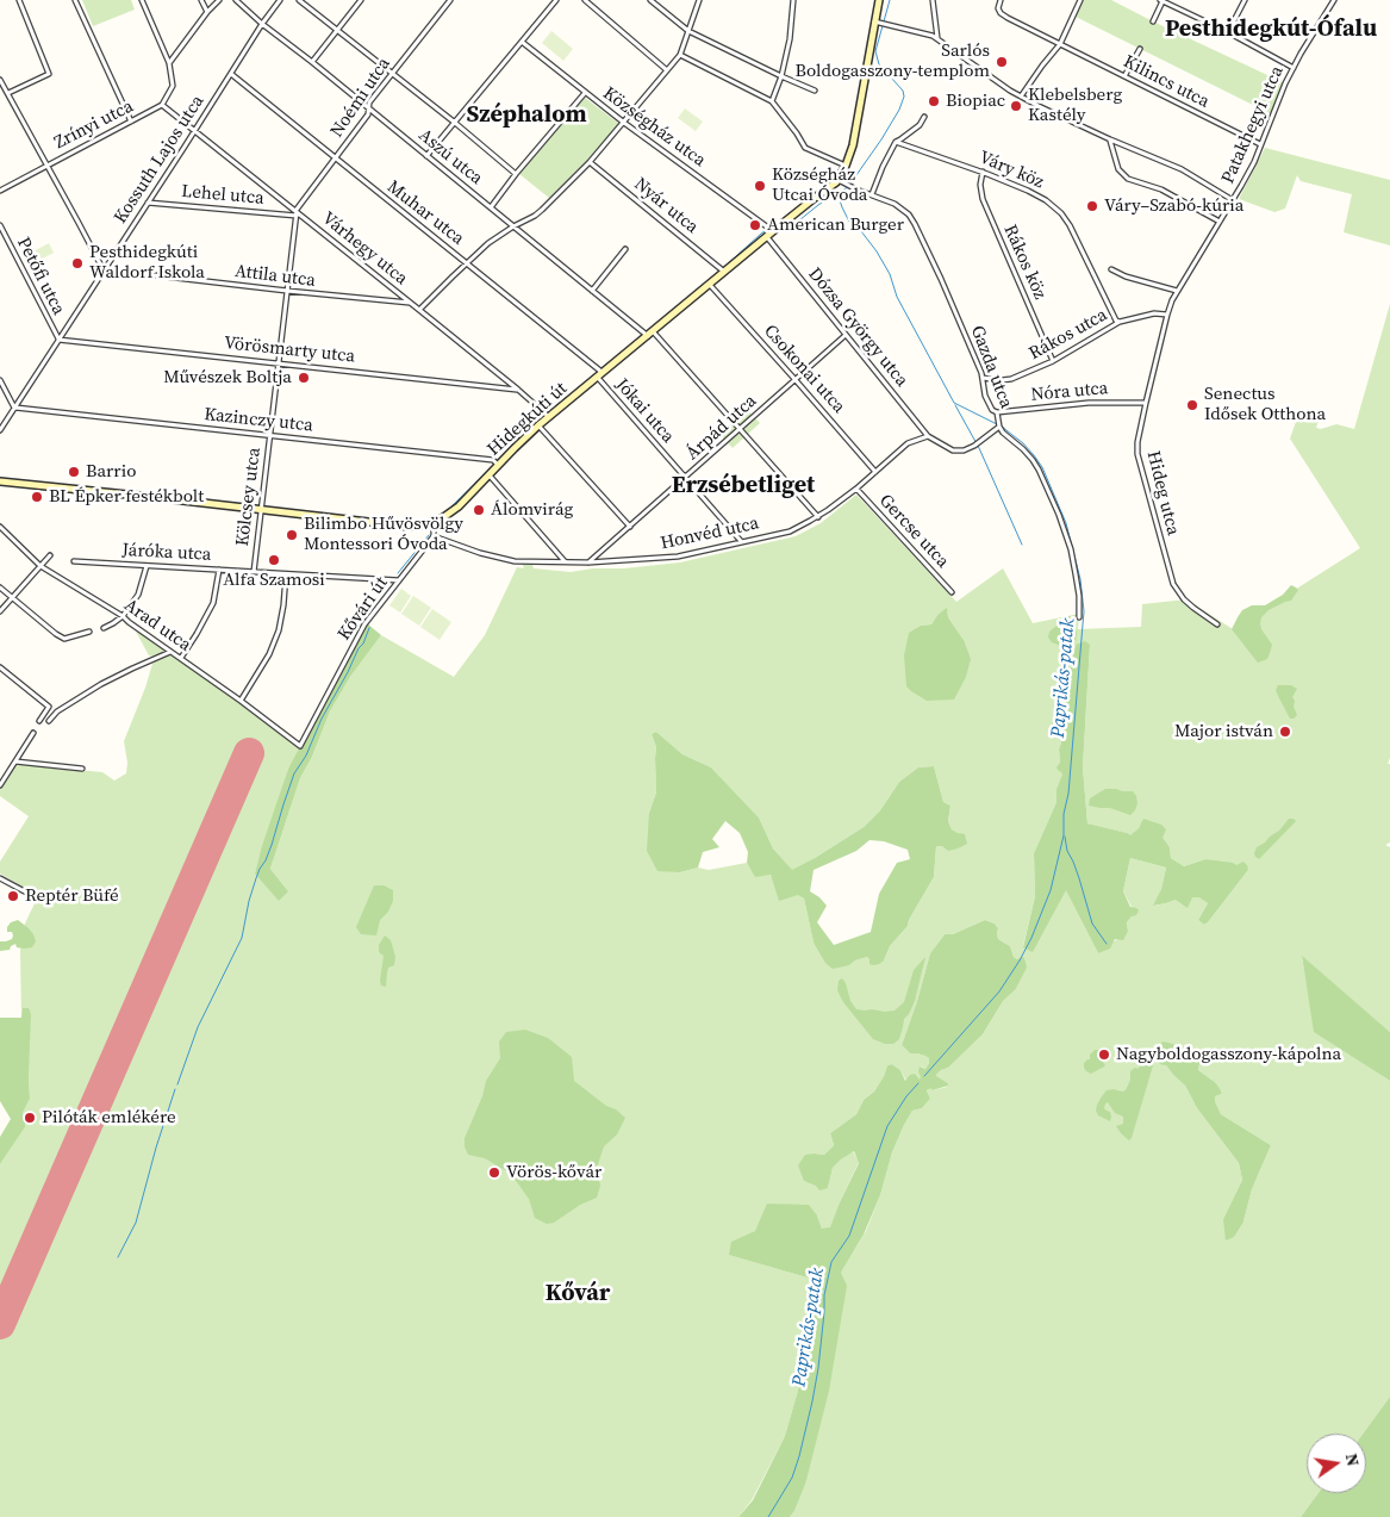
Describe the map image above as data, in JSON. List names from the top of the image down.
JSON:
{
  "streets": {
    "main road": ["Hidegkúti út"],
    "street": [
      "Kilincs utca",
      "Noémi utca",
      "Zrínyi utca",
      "Patakhegyi utca",
      "Községház utca",
      "Aszú utca",
      "Kossuth Lajos utca",
      "Váry köz",
      "Lehel utca",
      "Nyár utca",
      "Muhar utca",
      "Várhegy utca",
      "Rákos köz",
      "Petőfi utca",
      "Attila utca",
      "Dózsa György utca",
      "Rákos utca",
      "Vörösmarty utca",
      "Gazda utca",
      "Csokonai utca",
      "Nóra utca",
      "Jókai utca",
      "Kazinczy utca",
      "Árpád utca",
      "Hideg utca",
      "Kölcsey utca",
      "Gercse utca",
      "Honvéd utca",
      "Járóka utca",
      "Kővári út",
      "Arad utca"
    ]
  },
  "crossings": [
    ["Kilincs utca", "Patakhegyi utca"],
    ["Noémi utca", "Aszú utca"],
    ["Noémi utca", "Lehel utca"],
    ["Noémi utca", "Muhar utca"],
    ["Noémi utca", "Várhegy utca"],
    ["Noémi utca", "Kölcsey utca"],
    ["Zrínyi utca", "Várhegy utca"],
    ["Patakhegyi utca", "Rákos utca"],
    ["Patakhegyi utca", "Hideg utca"],
    ["Községház utca", "Hidegkúti út"],
    ["Aszú utca", "Kossuth Lajos utca"],
    ["Aszú utca", "Hidegkúti út"],
    ["Aszú utca", "Árpád utca"],
    ["Aszú utca", "Honvéd utca"],
    ["Kossuth Lajos utca", "Lehel utca"],
    ["Kossuth Lajos utca", "Muhar utca"],
    ["Kossuth Lajos utca", "Várhegy utca"],
    ["Kossuth Lajos utca", "Petőfi utca"],
    ["Kossuth Lajos utca", "Attila utca"],
    ["Kossuth Lajos utca", "Vörösmarty utca"],
    ["Kossuth Lajos utca", "Kazinczy utca"],
    ["Váry köz", "Rákos köz"],
    ["Váry köz", "Rákos utca"],
    ["Lehel utca", "Várhegy utca"],
    ["Lehel utca", "Kölcsey utca"],
    ["Nyár utca", "Hidegkúti út"],
    ["Muhar utca", "Jókai utca"],
    ["Muhar utca", "Hidegkúti út"],
    ["Várhegy utca", "Attila utca"],
    ["Várhegy utca", "Vörösmarty utca"],
    ["Várhegy utca", "Hidegkúti út"],
    ["Várhegy utca", "Kölcsey utca"],
    ["Rákos köz", "Rákos utca"],
    ["Petőfi utca", "Vörösmarty utca"],
    ["Attila utca", "Kölcsey utca"],
    ["Dózsa György utca", "Hidegkúti út"],
    ["Dózsa György utca", "Árpád utca"],
    ["Dózsa György utca", "Honvéd utca"],
    ["Rákos utca", "Gazda utca"],
    ["Rákos utca", "Hideg utca"],
    ["Vörösmarty utca", "Kölcsey utca"],
    ["Gazda utca", "Nóra utca"],
    ["Gazda utca", "Hidegkúti út"],
    ["Csokonai utca", "Hidegkúti út"],
    ["Csokonai utca", "Árpád utca"],
    ["Csokonai utca", "Honvéd utca"],
    ["Nóra utca", "Hideg utca"],
    ["Jókai utca", "Hidegkúti út"],
    ["Jókai utca", "Árpád utca"],
    ["Jókai utca", "Honvéd utca"],
    ["Hidegkúti út", "Kazinczy utca"],
    ["Hidegkúti út", "Kölcsey utca"],
    ["Kazinczy utca", "Kölcsey utca"],
    ["Árpád utca", "Honvéd utca"],
    ["Kölcsey utca", "Járóka utca"],
    ["Gercse utca", "Honvéd utca"],
    ["Honvéd utca", "Kővári út"],
    ["Járóka utca", "Kővári út"],
    ["Kővári út", "Arad utca"]
  ],
  "districts": [
    "Pesthidegkút-Ófalu",
    "Széphalom",
    "Erzsébetliget",
    "Kővár"
  ],
  "water": ["Paprikás-patak"],
  "places": [
    "Sarlós Boldogasszony-templom",
    "Biopiac",
    "Klebelsberg Kastély",
    "Községház Utcai Óvoda",
    "Váry–Szabó-kúria",
    "American Burger",
    "Pesthidegkúti Waldorf Iskola",
    "Művészek Boltja",
    "Senectus Idősek Otthona",
    "Barrio",
    "BL Épker festékbolt",
    "Álomvirág",
    "Bilimbo Hűvösvölgy Montessori Óvoda",
    "Alfa Szamosi",
    "Major istván",
    "Reptér Büfé",
    "Nagyboldogasszony-kápolna",
    "Pilóták emlékére",
    "Vörös-kővár"
  ],
  "north": "right"
}
